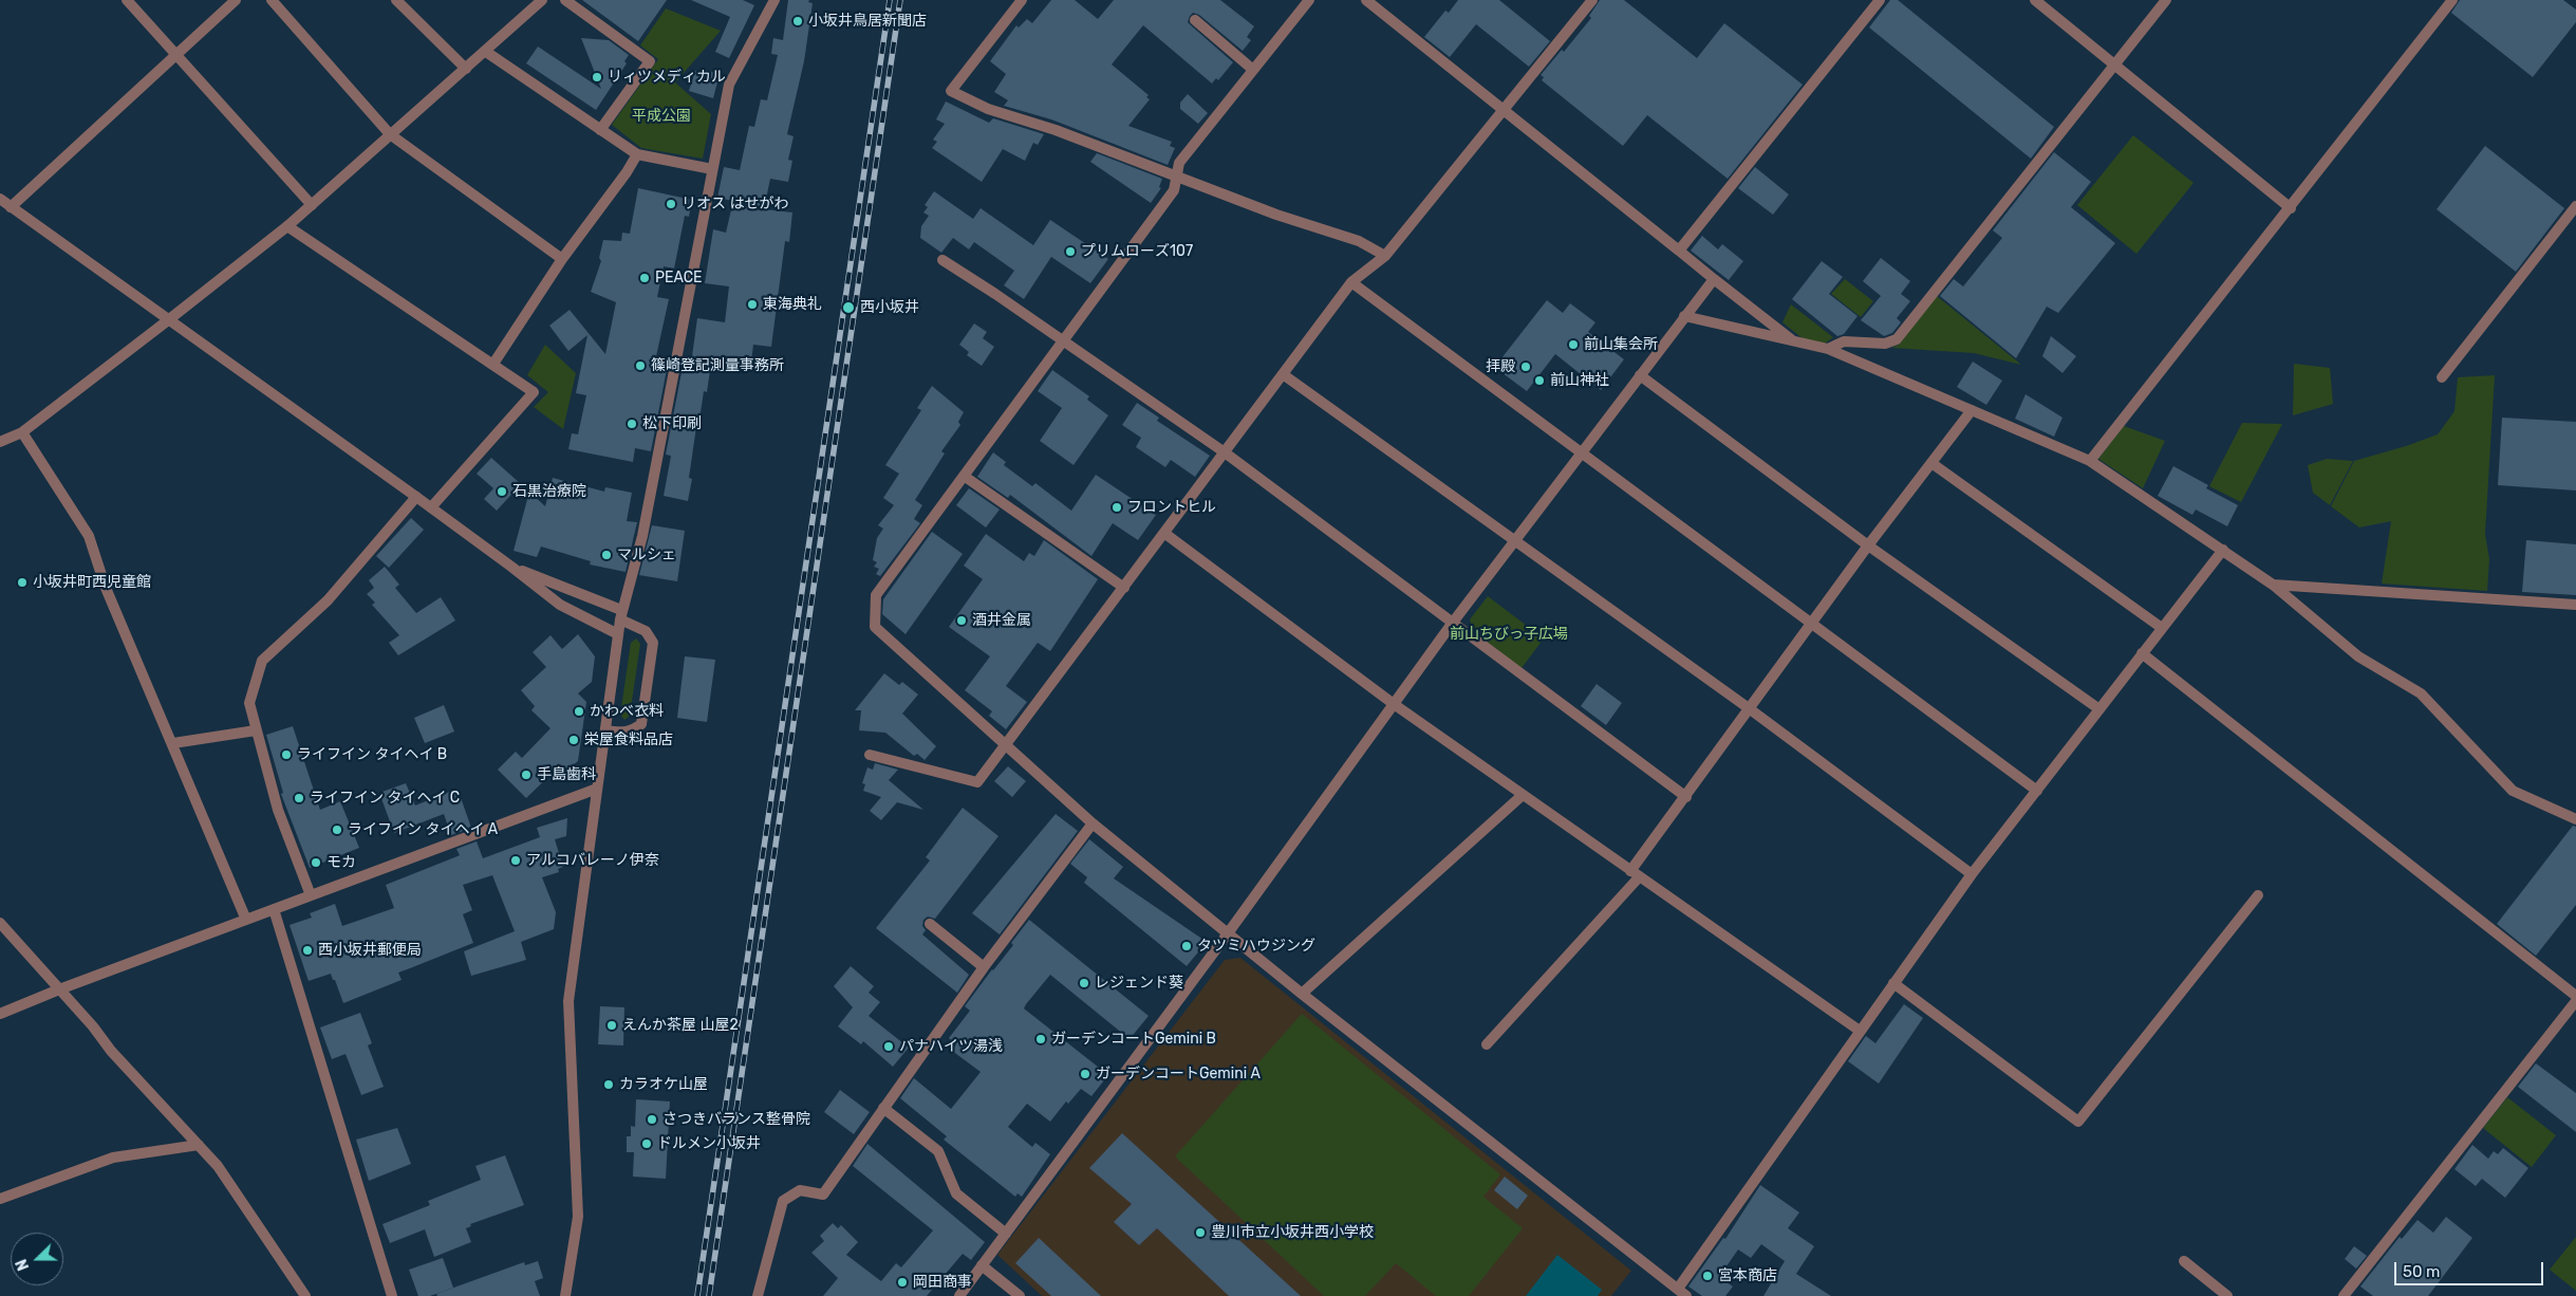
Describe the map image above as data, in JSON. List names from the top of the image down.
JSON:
{
  "parks": ["平成公園", "前山ちびっ子広場"],
  "places": [
    "小坂井鳥居新聞店",
    "リィツメディカル",
    "リオス はせがわ",
    "プリムローズ107",
    "PEACE",
    "東海典礼",
    "西小坂井",
    "前山集会所",
    "篠崎登記測量事務所",
    "拝殿",
    "前山神社",
    "松下印刷",
    "石黒治療院",
    "フロントヒル",
    "マルシェ",
    "小坂井町西児童館",
    "酒井金属",
    "かわべ衣料",
    "栄屋食料品店",
    "ライフイン タイヘイ B",
    "手島歯科",
    "ライフイン タイヘイ C",
    "ライフイン タイヘイ A",
    "アルコバレーノ伊奈",
    "モカ",
    "タツミハウジング",
    "西小坂井郵便局",
    "レジェンド葵",
    "えんか茶屋 山屋2",
    "ガーデンコートGemini B",
    "パナハイツ湯浅",
    "ガーデンコートGemini A",
    "カラオケ山屋",
    "さつきバランス整骨院",
    "ドルメン小坂井",
    "豊川市立小坂井西小学校",
    "宮本商店",
    "岡田商事"
  ],
  "scale_bar": "50 m",
  "north": "left"
}
